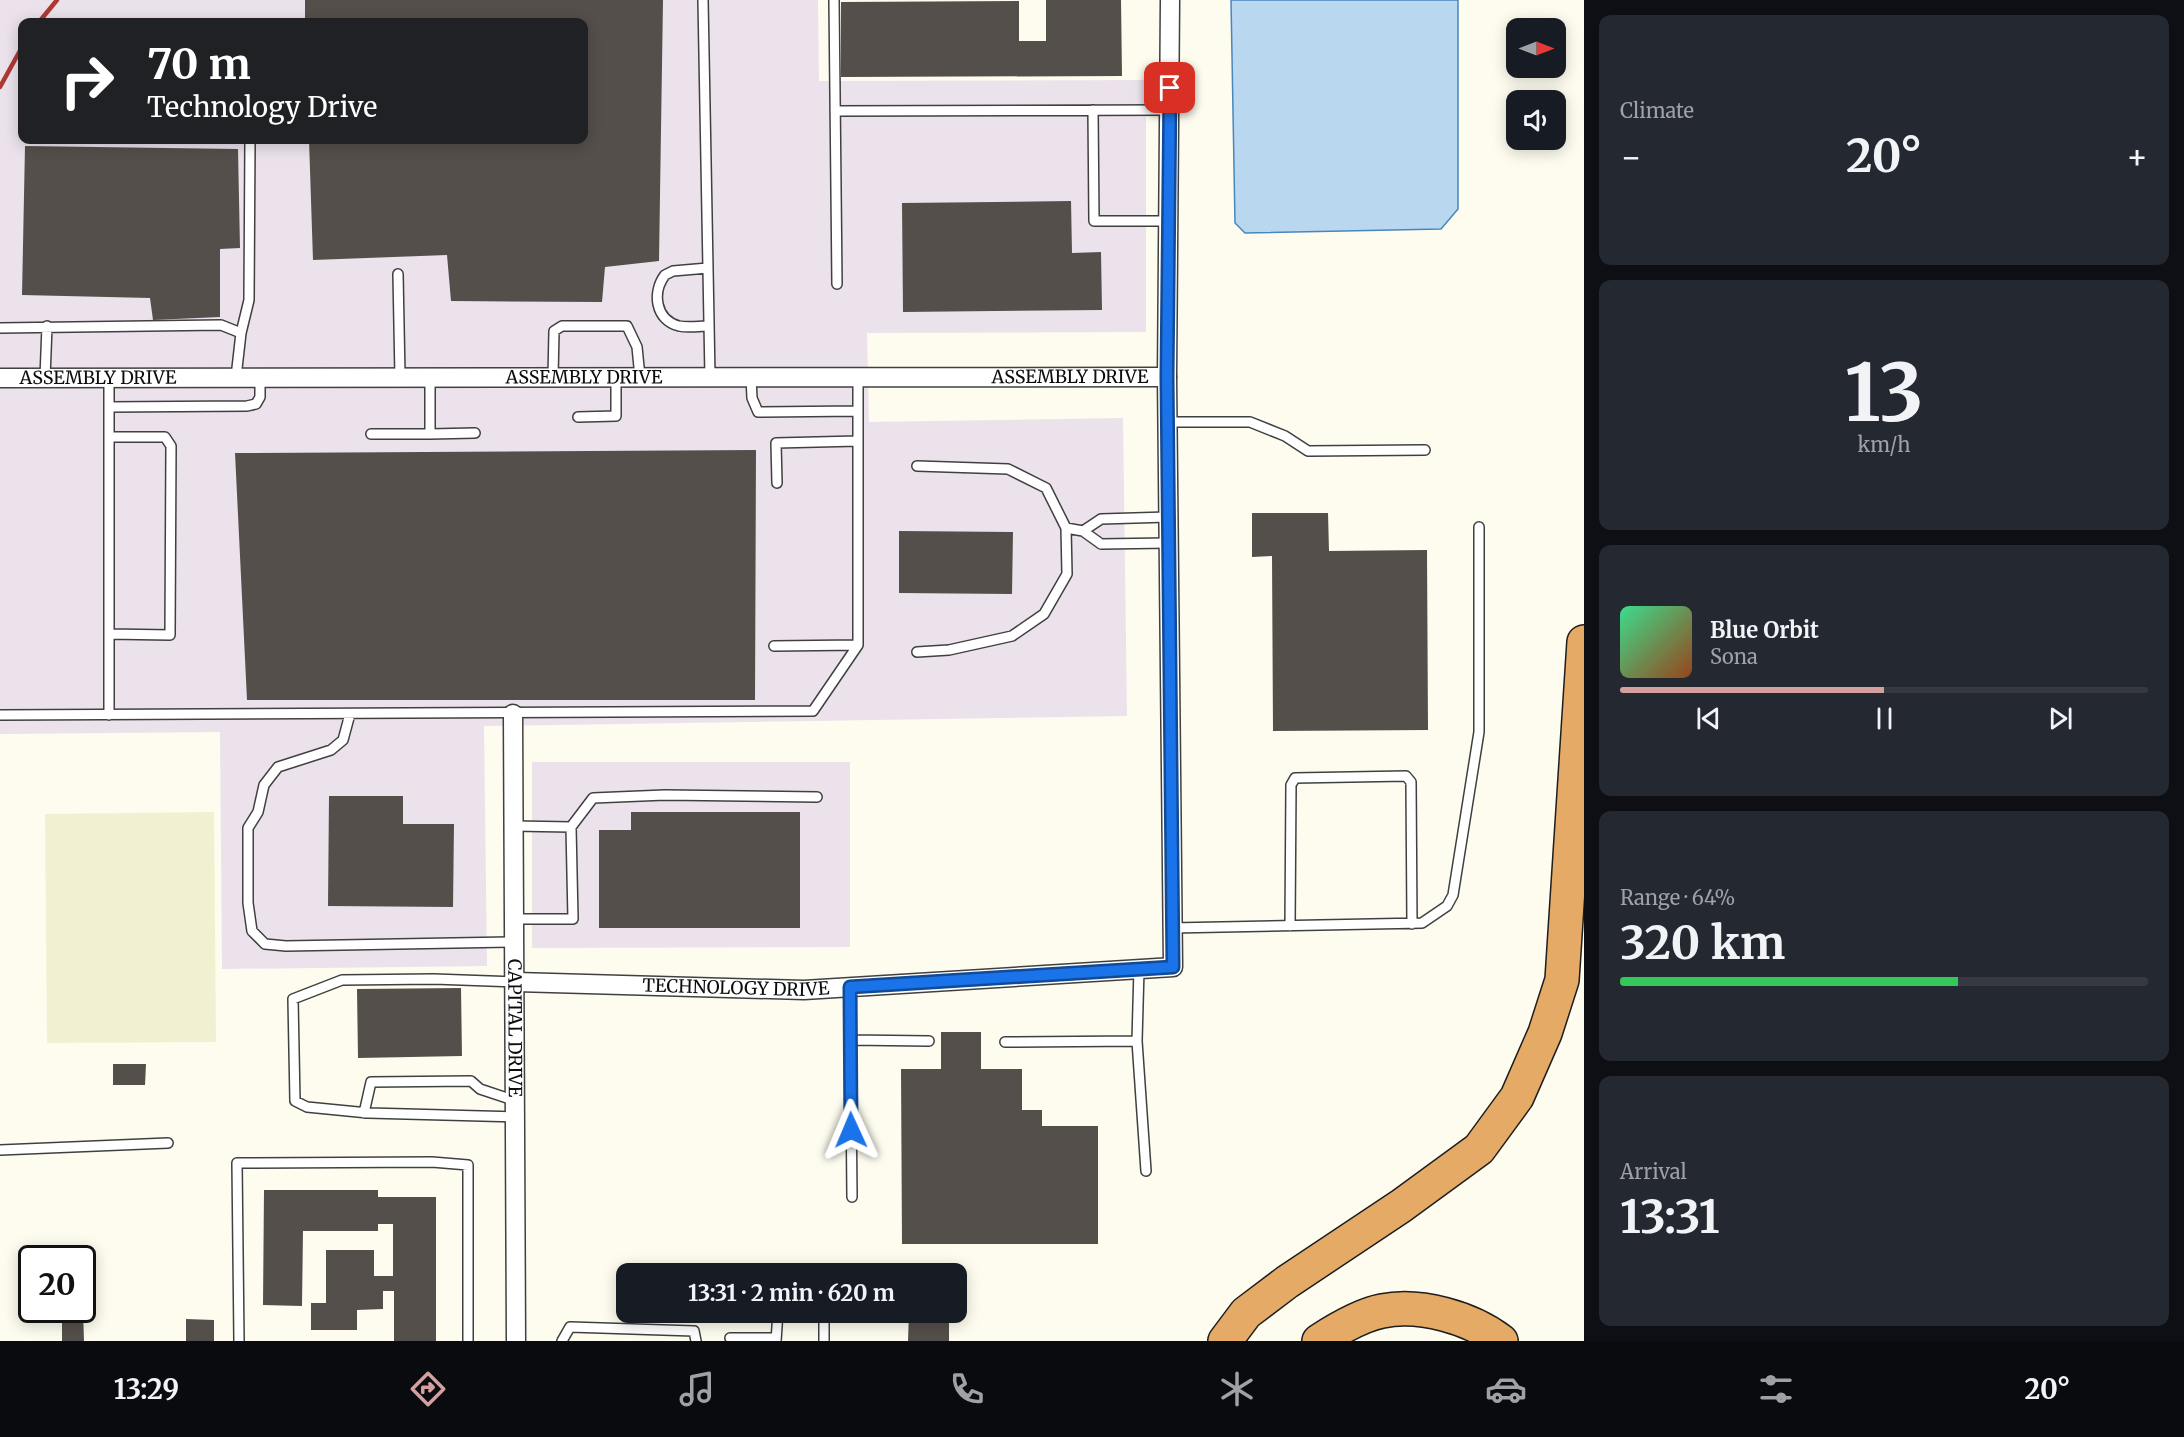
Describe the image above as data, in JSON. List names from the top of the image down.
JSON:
{
  "streets": {
    "street": ["ASSEMBLY DRIVE", "TECHNOLOGY DRIVE", "CAPITAL DRIVE"]
  },
  "crossings": [
    ["TECHNOLOGY DRIVE", "CAPITAL DRIVE"]
  ],
  "north": "right",
  "page": {
    "tile": [
      "Climate",
      ["13", "km/h"],
      ["Range · 64%", "320 km"],
      ["Arrival", "13:31"]
    ],
    "turn": ["70 m", "Technology Drive"],
    "heat": ["−", "20°", "+"],
    "song": ["Blue Orbit", "Sona"],
    "limit": "20",
    "trip": "13:31 · 2 min · 620 m",
    "tabs": ["13:29", "20°"]
  }
}
